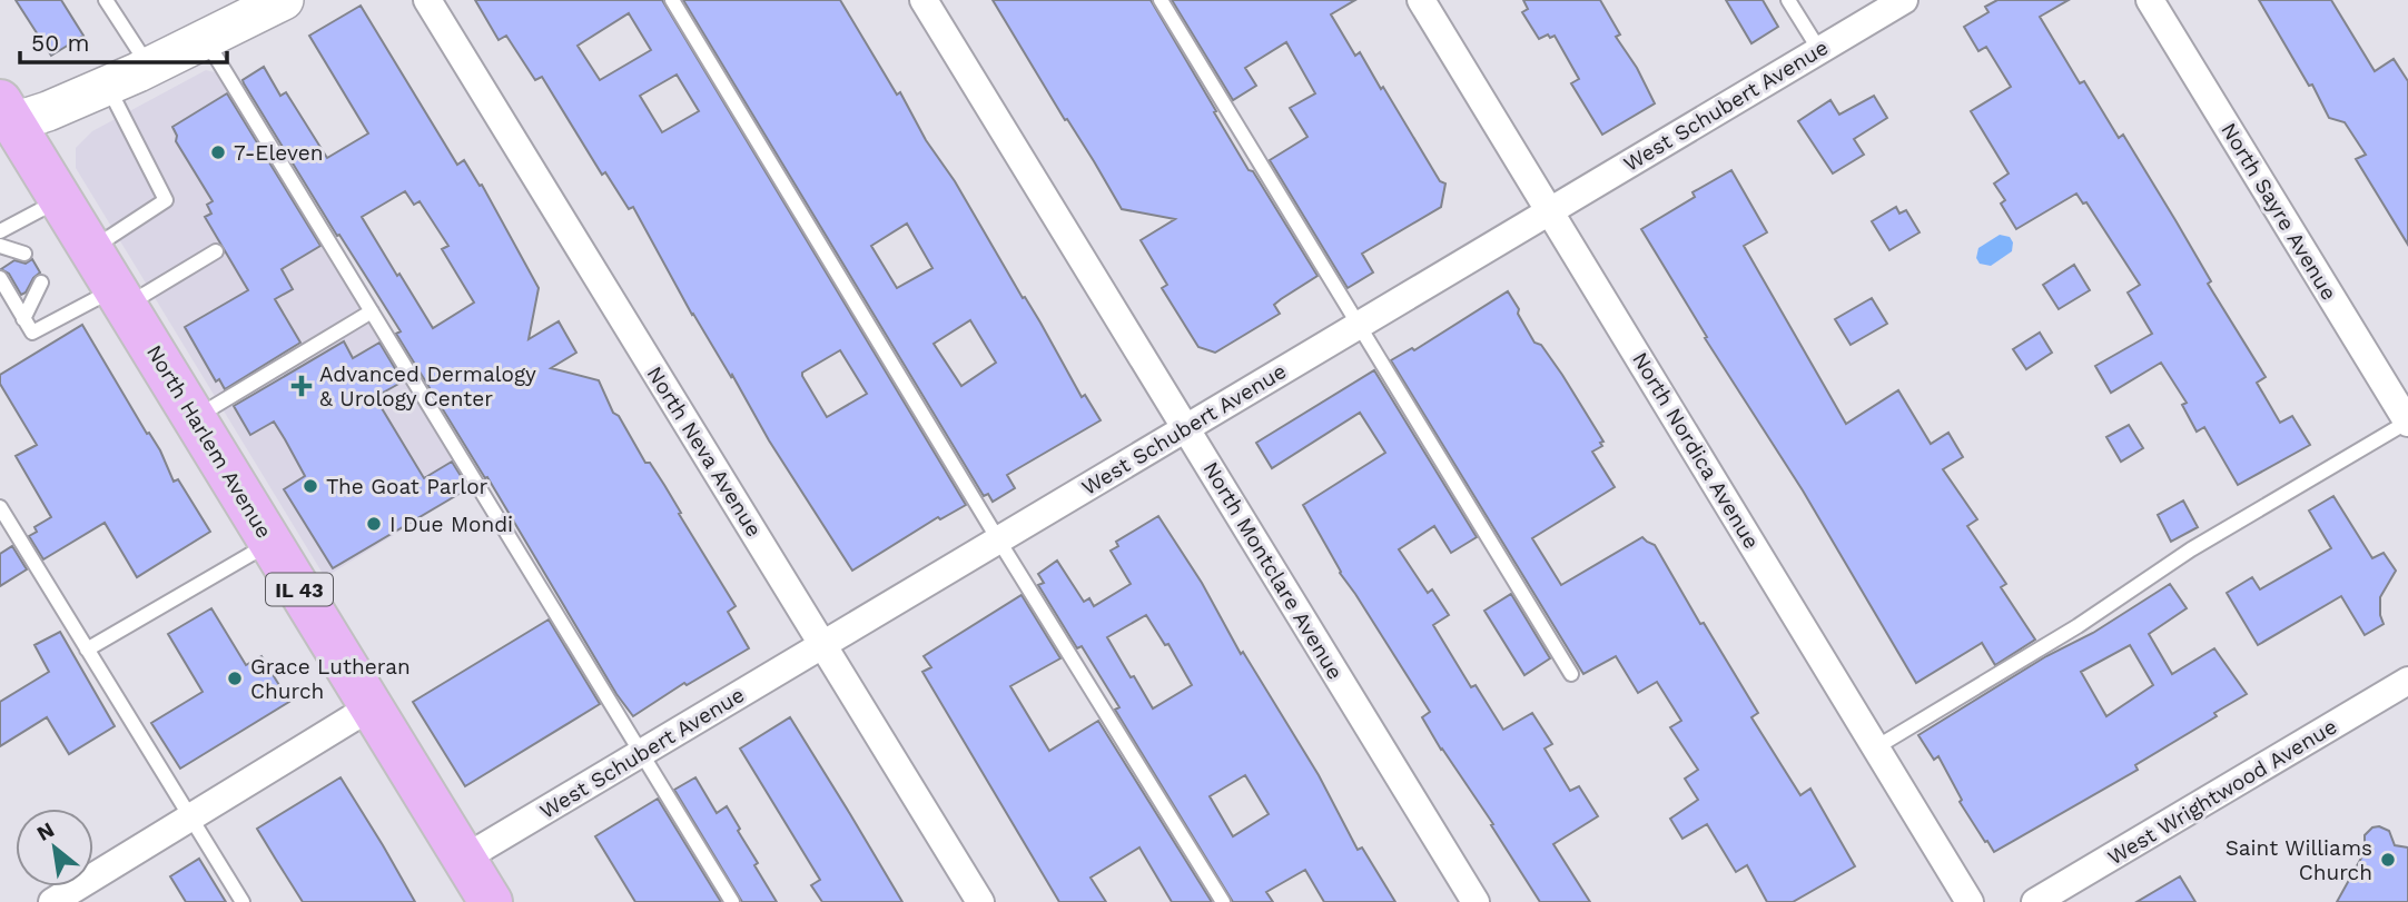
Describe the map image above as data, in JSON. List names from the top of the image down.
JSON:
{
  "streets": {
    "main road": ["North Harlem Avenue", "IL 43"],
    "street": [
      "West Schubert Avenue",
      "North Sayre Avenue",
      "North Nordica Avenue",
      "North Neva Avenue",
      "North Montclare Avenue",
      "West Wrightwood Avenue"
    ]
  },
  "crossings": [
    ["West Schubert Avenue", "North Harlem Avenue"],
    ["West Schubert Avenue", "North Nordica Avenue"],
    ["West Schubert Avenue", "North Neva Avenue"],
    ["West Schubert Avenue", "North Montclare Avenue"]
  ],
  "places": {
    "other": [
      "7-Eleven",
      "The Goat Parlor",
      "I Due Mondi",
      "Grace Lutheran Church",
      "Saint Williams Church"
    ],
    "health": ["Advanced Dermalogy & Urology Center"]
  },
  "scale_bar": "50 m",
  "north": "top left"
}
